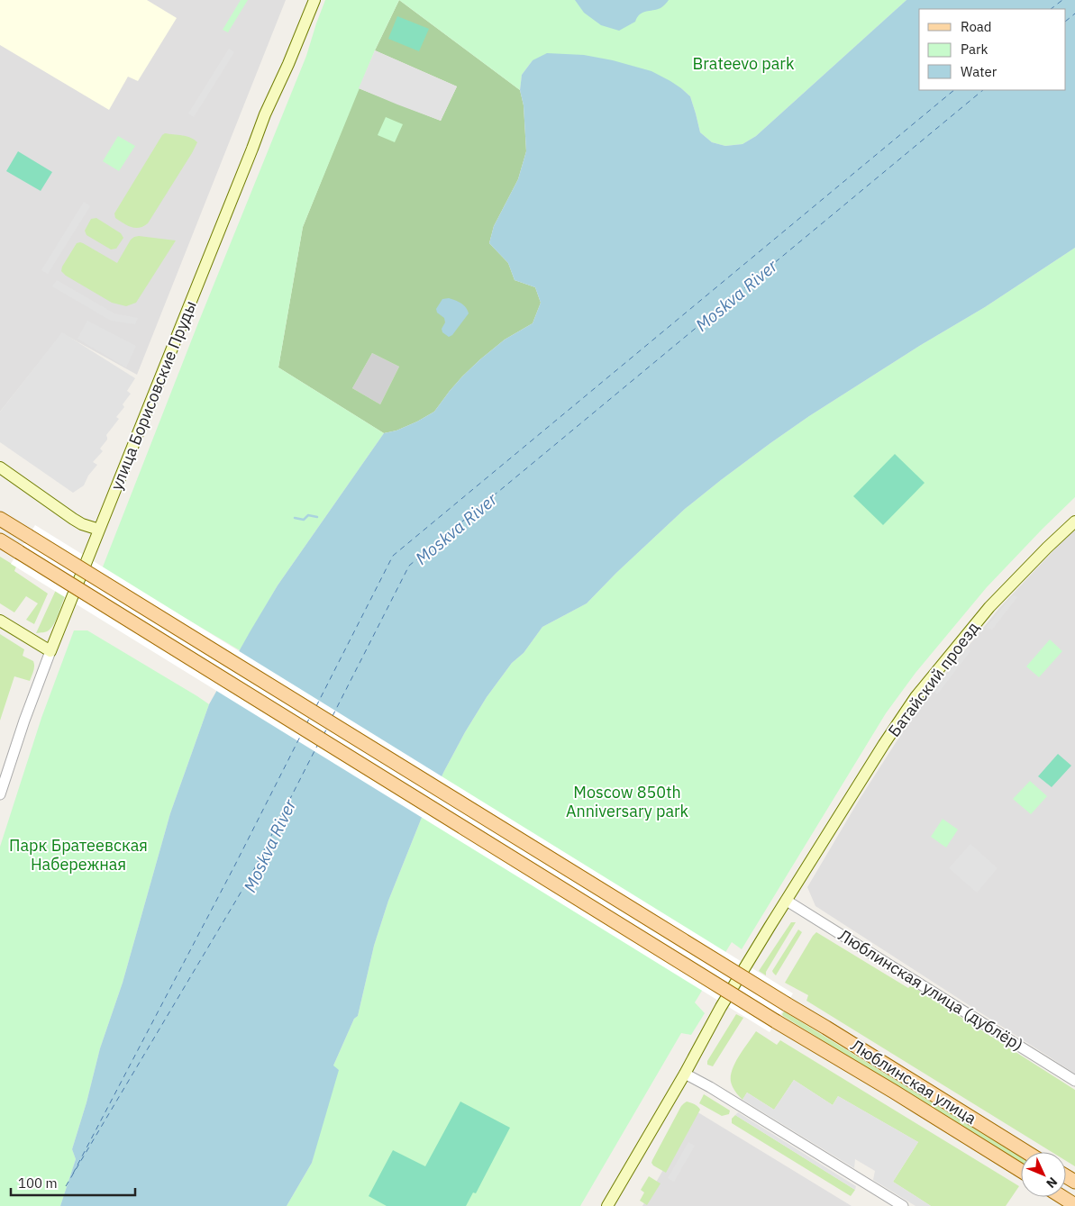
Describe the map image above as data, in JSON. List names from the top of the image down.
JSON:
{
  "streets": {
    "main road": ["улица Борисовские Пруды", "Батайский проезд", "Люблинская улица"],
    "street": ["Люблинская улица (дублёр)"]
  },
  "crossings": [
    ["Батайский проезд", "Люблинская улица (дублёр)"]
  ],
  "water": ["Moskva River"],
  "parks": ["Brateevo park", "Moscow 850th Anniversary park", "Парк Братеевская Набережная"],
  "legend": ["Road", "Park", "Water"],
  "scale_bar": "100 m",
  "north": "bottom right"
}
